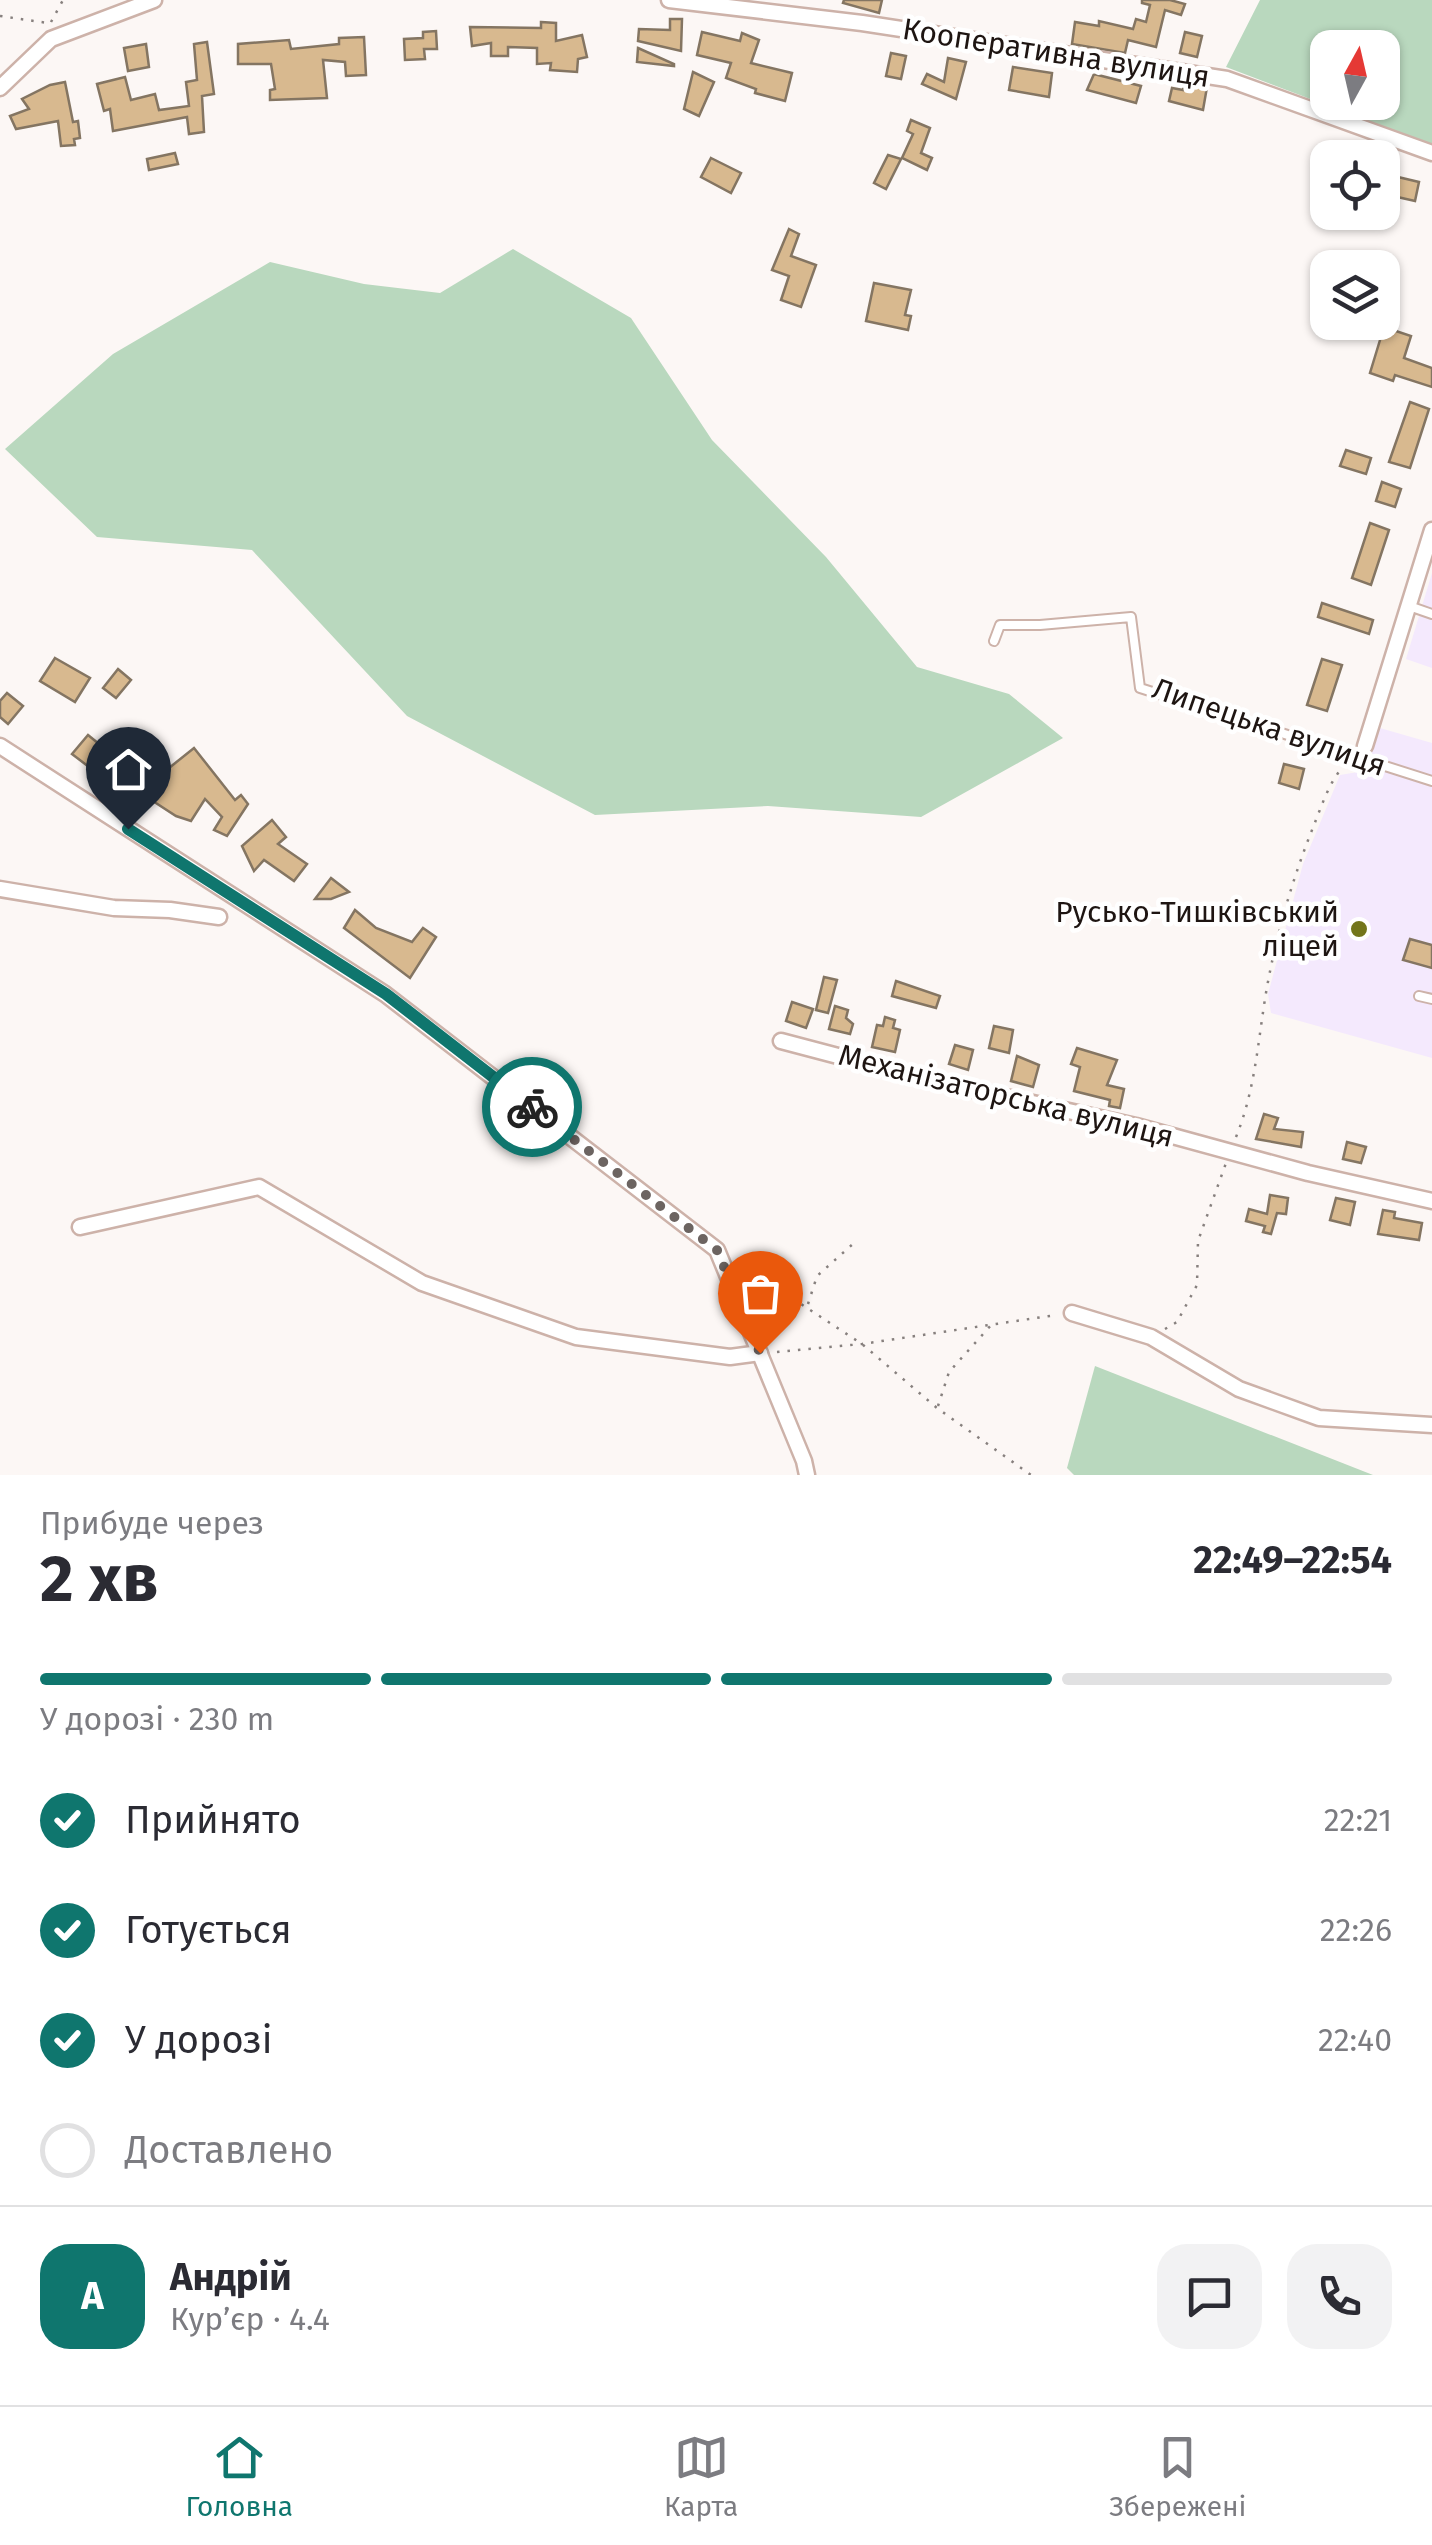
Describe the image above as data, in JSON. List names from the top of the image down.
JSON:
{
  "streets": {
    "street": ["Кооперативна вулиця", "Механізаторська вулиця"],
    "lane": ["Липецька вулиця"]
  },
  "places": ["Русько-Тишківський ліцей"],
  "north": "top",
  "page": {
    "heading": ["2 хв", "Прибуде через", "22:49–22:54"],
    "panel": ["Андрій", "Кур’єр · 4.4"],
    "bar": "У дорозі · 230 m",
    "list": [
      ["Прийнято", "22:21"],
      ["Готується", "22:26"],
      ["У дорозі", "22:40"],
      "Доставлено"
    ],
    "round": "А",
    "tabs": ["Головна", "Карта", "Збережені"]
  }
}
